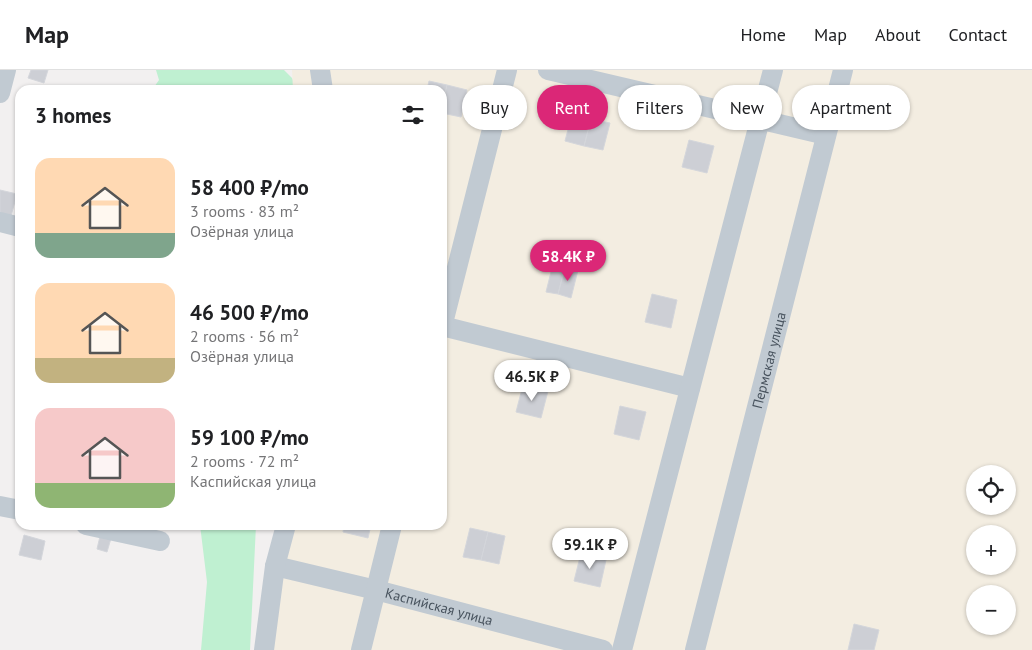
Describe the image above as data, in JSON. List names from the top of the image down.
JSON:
{
  "streets": {
    "street": ["Пермская улица", "Каспийская улица"]
  },
  "page": {
    "header": "Map",
    "nav": [
      "Home",
      "Map",
      "About",
      "Contact"
    ],
    "chip": [
      "Buy",
      "Rent",
      "Filters",
      "New",
      "Apartment"
    ],
    "heading": "3 homes",
    "list": [
      {
        "name": "58 400 ₽/mo",
        "note": "3 rooms · 83 m² · Озёрная улица"
      },
      {
        "name": "46 500 ₽/mo",
        "note": "2 rooms · 56 m² · Озёрная улица"
      },
      {
        "name": "59 100 ₽/mo",
        "note": "2 rooms · 72 m² · Каспийская улица"
      }
    ],
    "price": ["58.4K ₽", "46.5K ₽", "59.1K ₽"],
    "map_buttons": ["+", "−"]
  }
}
